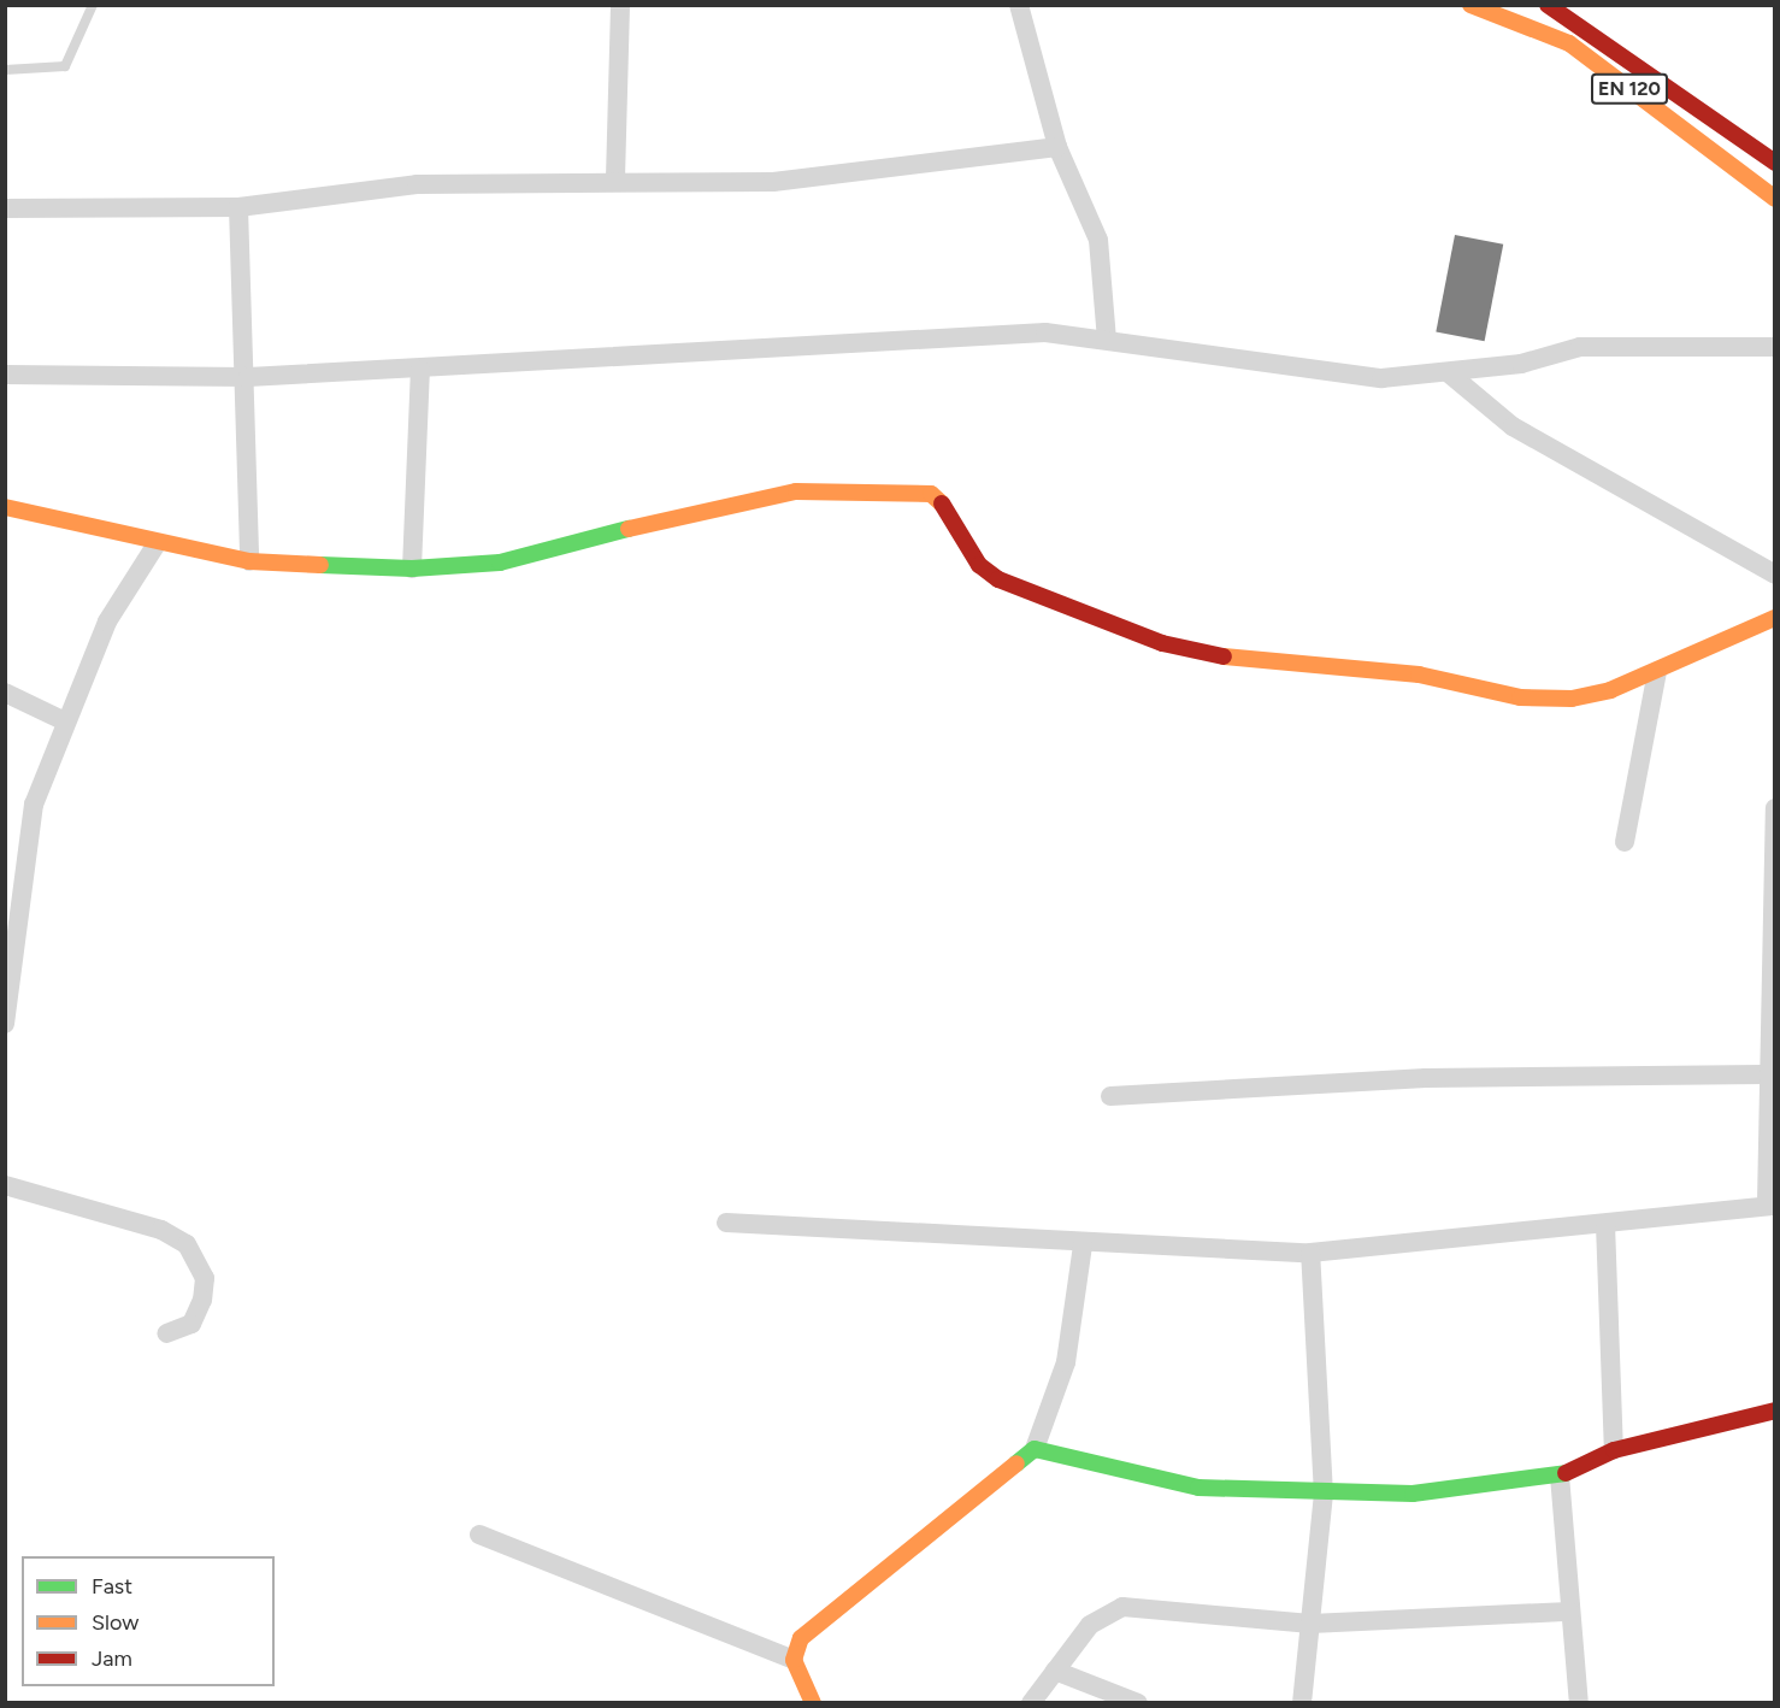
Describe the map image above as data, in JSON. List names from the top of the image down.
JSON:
{
  "streets": {
    "street": ["EN 120"]
  },
  "legend": ["Fast", "Slow", "Jam"]
}
